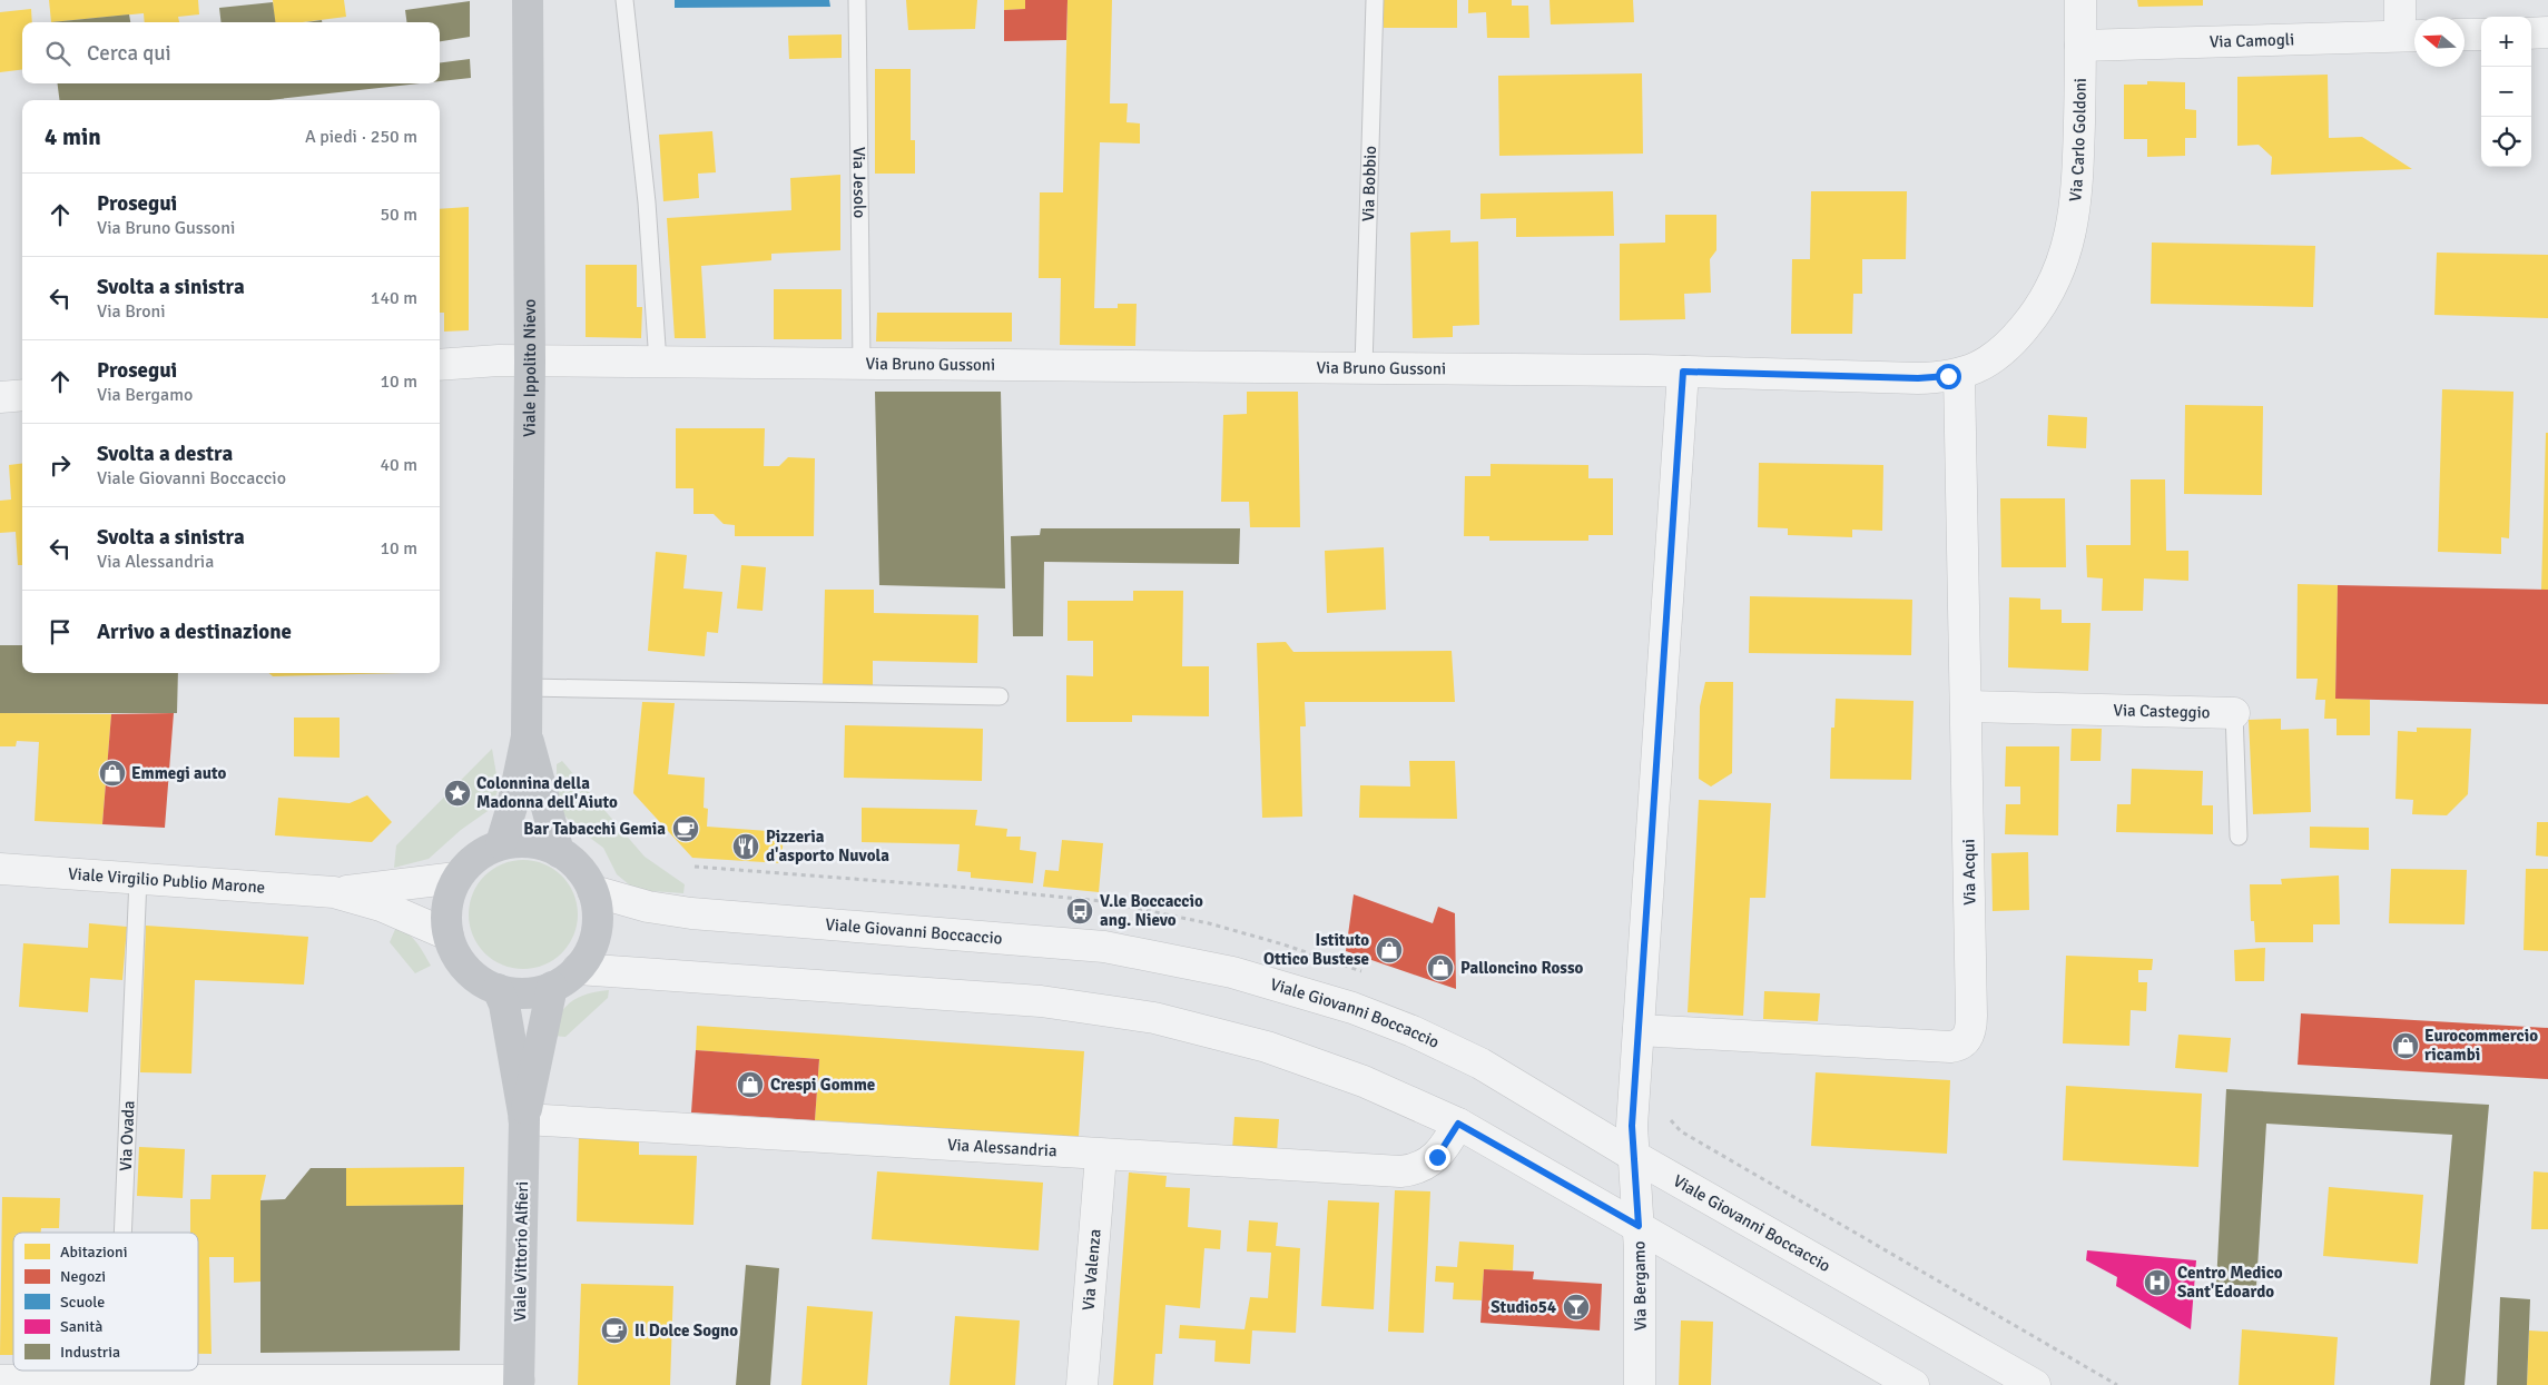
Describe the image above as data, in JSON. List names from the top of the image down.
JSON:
{
  "streets": {
    "main road": ["Viale Ippolito Nievo", "Viale Vittorio Alfieri"],
    "street": [
      "Via Camogli",
      "Via Carlo Goldoni",
      "Via Bruno Gussoni",
      "Via Casteggio",
      "Via Acqui",
      "Viale Virgilio Publio Marone",
      "Viale Giovanni Boccaccio",
      "Via Alessandria",
      "Via Valenza",
      "Via Bergamo"
    ],
    "lane": ["Via Jesolo", "Via Bobbio", "Via Ovada"]
  },
  "crossings": [
    ["Via Camogli", "Via Carlo Goldoni"],
    ["Via Carlo Goldoni", "Via Bruno Gussoni"],
    ["Via Jesolo", "Via Bruno Gussoni"],
    ["Via Bobbio", "Via Bruno Gussoni"],
    ["Via Bruno Gussoni", "Viale Ippolito Nievo"],
    ["Via Bruno Gussoni", "Via Acqui"],
    ["Via Bruno Gussoni", "Via Bergamo"],
    ["Viale Ippolito Nievo", "Viale Virgilio Publio Marone"],
    ["Viale Ippolito Nievo", "Viale Giovanni Boccaccio"],
    ["Viale Ippolito Nievo", "Viale Vittorio Alfieri"],
    ["Via Casteggio", "Via Acqui"],
    ["Via Acqui", "Via Bergamo"],
    ["Viale Virgilio Publio Marone", "Viale Giovanni Boccaccio"],
    ["Viale Virgilio Publio Marone", "Via Ovada"],
    ["Viale Virgilio Publio Marone", "Viale Vittorio Alfieri"],
    ["Viale Giovanni Boccaccio", "Viale Vittorio Alfieri"],
    ["Viale Giovanni Boccaccio", "Via Bergamo"],
    ["Via Alessandria", "Viale Vittorio Alfieri"],
    ["Via Alessandria", "Via Valenza"]
  ],
  "places": {
    "shop": [
      "Emmegi auto",
      "Istituto Ottico Bustese",
      "Palloncino Rosso",
      "Eurocommercio ricambi",
      "Crespi Gomme"
    ],
    "place": ["Colonnina della Madonna dell'Aiuto"],
    "cafe": ["Bar Tabacchi Gemia", "Il Dolce Sogno"],
    "restaurant": ["Pizzeria d'asporto Nuvola"],
    "bus stop": ["V.le Boccaccio ang. Nievo"],
    "hospital": ["Centro Medico Sant'Edoardo"],
    "bar": ["Studio54"]
  },
  "legend": [
    "Abitazioni",
    "Negozi",
    "Scuole",
    "Sanità",
    "Industria"
  ],
  "north": "left",
  "page": {
    "map_buttons": ["+", "−"],
    "search": "Cerca qui",
    "heading": ["4 min", "A piedi · 250 m"],
    "list": [
      ["Prosegui", "Via Bruno Gussoni", "50 m"],
      ["Svolta a sinistra", "Via Broni", "140 m"],
      ["Prosegui", "Via Bergamo", "10 m"],
      ["Svolta a destra", "Viale Giovanni Boccaccio", "40 m"],
      ["Svolta a sinistra", "Via Alessandria", "10 m"],
      "Arrivo a destinazione"
    ]
  }
}
